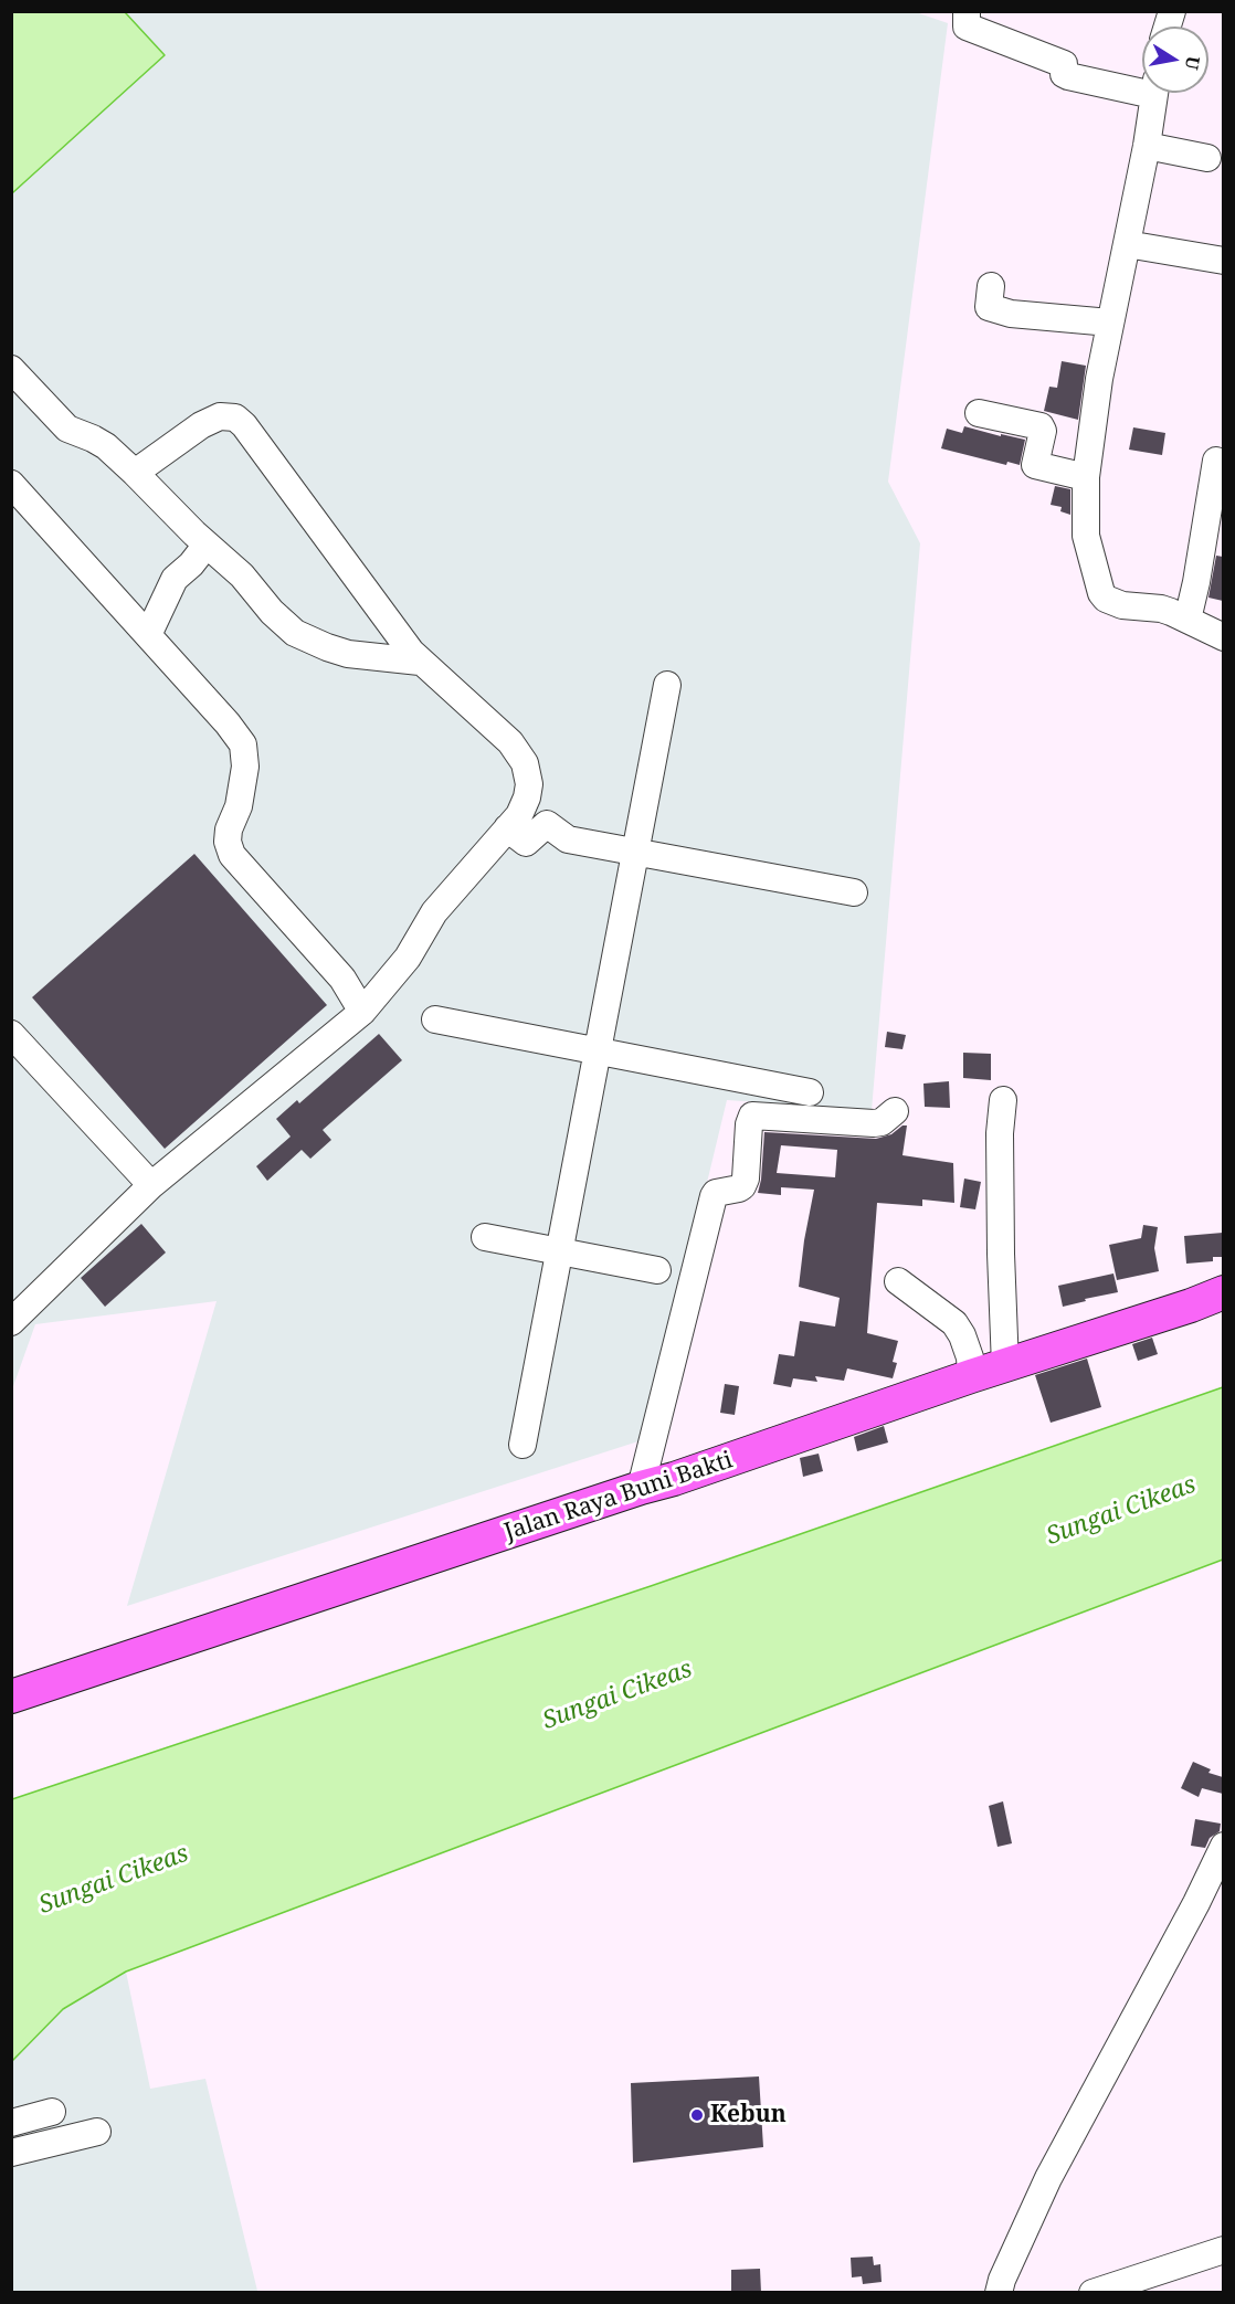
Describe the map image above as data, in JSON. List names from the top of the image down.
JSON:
{
  "streets": {
    "main road": ["Jalan Raya Buni Bakti"]
  },
  "water": ["Sungai Cikeas"],
  "places": ["Kebun"],
  "north": "right"
}
